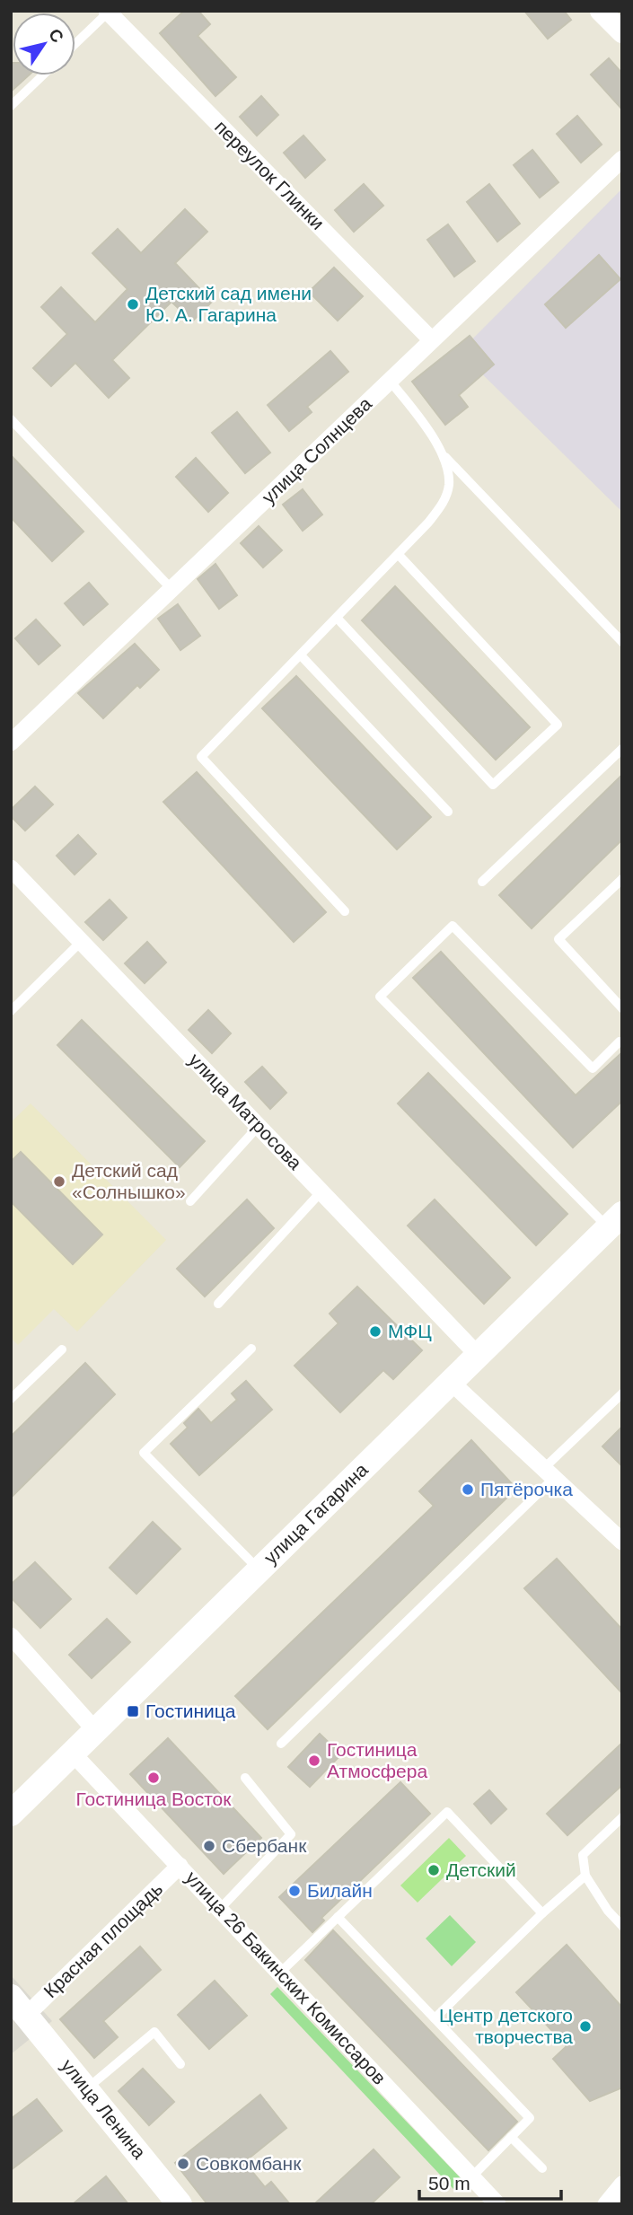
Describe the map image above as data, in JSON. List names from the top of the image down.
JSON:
{
  "streets": {
    "main road": ["улица Гагарина", "улица Ленина"],
    "street": [
      "переулок Глинки",
      "улица Солнцева",
      "улица Матросова",
      "Красная площадь",
      "улица 26 Бакинских Комиссаров"
    ]
  },
  "crossings": [
    ["переулок Глинки", "улица Солнцева"],
    ["улица Матросова", "улица Гагарина"],
    ["улица Гагарина", "улица 26 Бакинских Комиссаров"],
    ["Красная площадь", "улица 26 Бакинских Комиссаров"],
    ["Красная площадь", "улица Ленина"]
  ],
  "places": {
    "other": [
      "Детский сад имени Ю. А. Гагарина",
      "Детский сад «Солнышко»",
      "МФЦ",
      "Пятёрочка",
      "Гостиница Атмосфера",
      "Гостиница Восток",
      "Сбербанк",
      "Детский",
      "Билайн",
      "Центр детского творчества",
      "Совкомбанк"
    ],
    "transit": ["Гостиница"]
  },
  "scale_bar": "50 m",
  "north": "top right"
}
